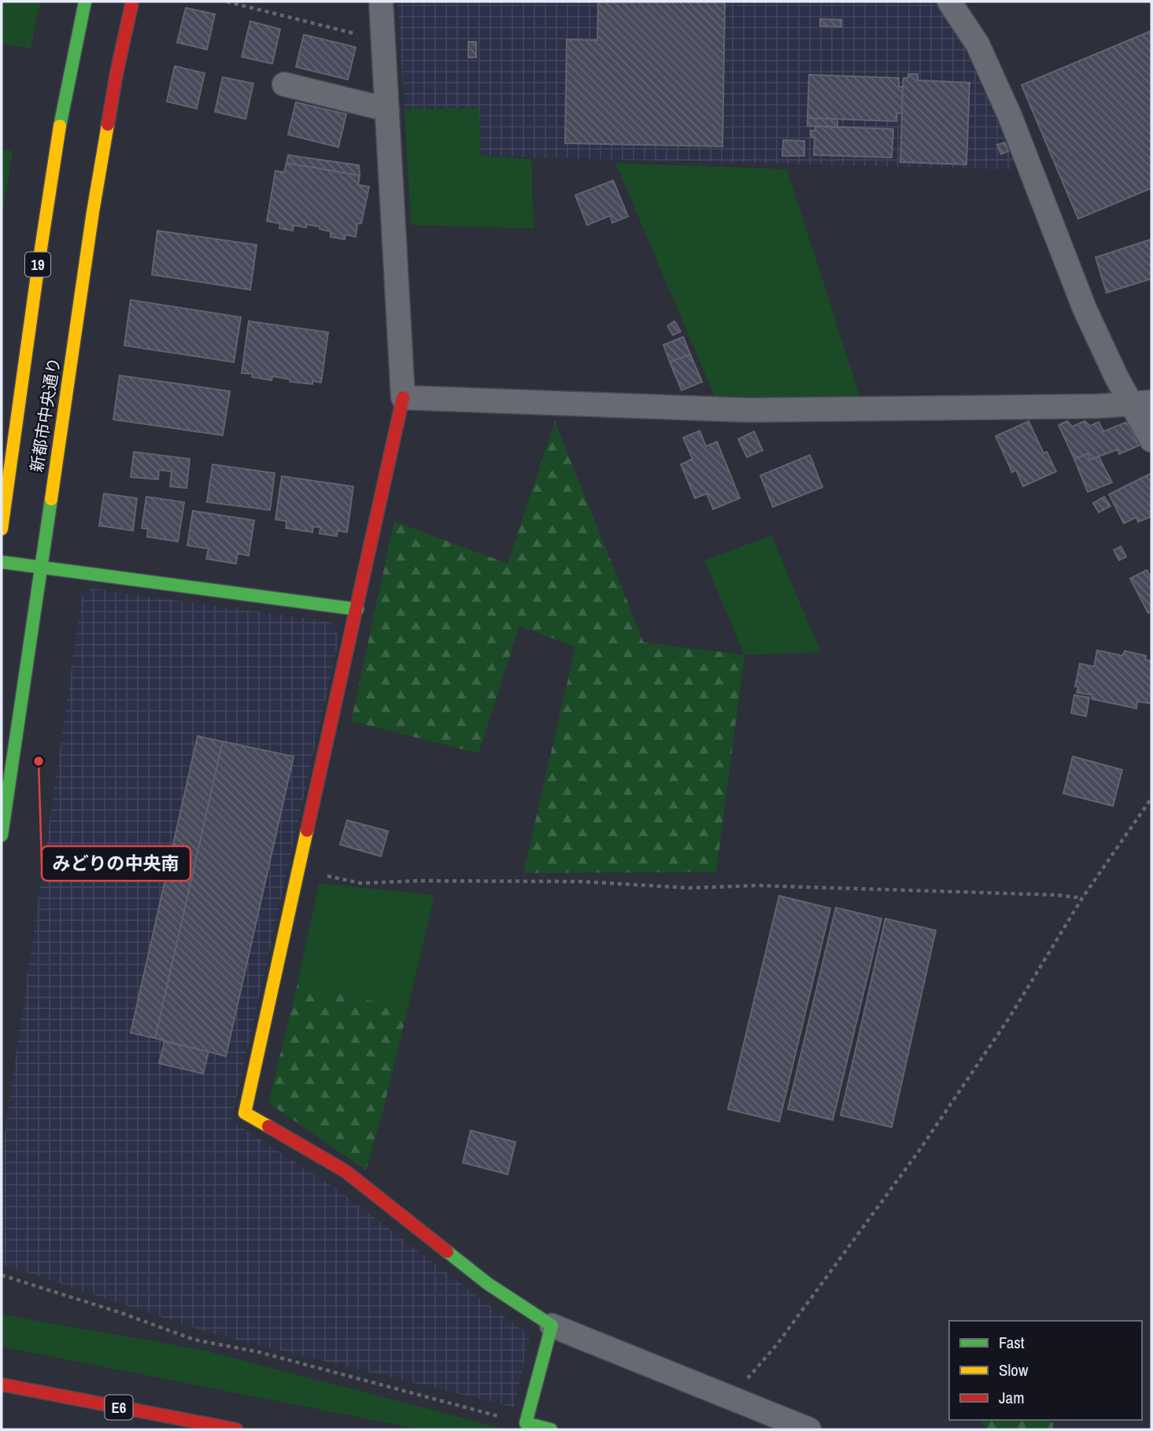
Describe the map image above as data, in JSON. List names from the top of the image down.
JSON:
{
  "streets": {
    "main road": ["19", "新都市中央通り", "E6"]
  },
  "places": ["みどりの中央南"],
  "legend": ["Fast", "Slow", "Jam"]
}
